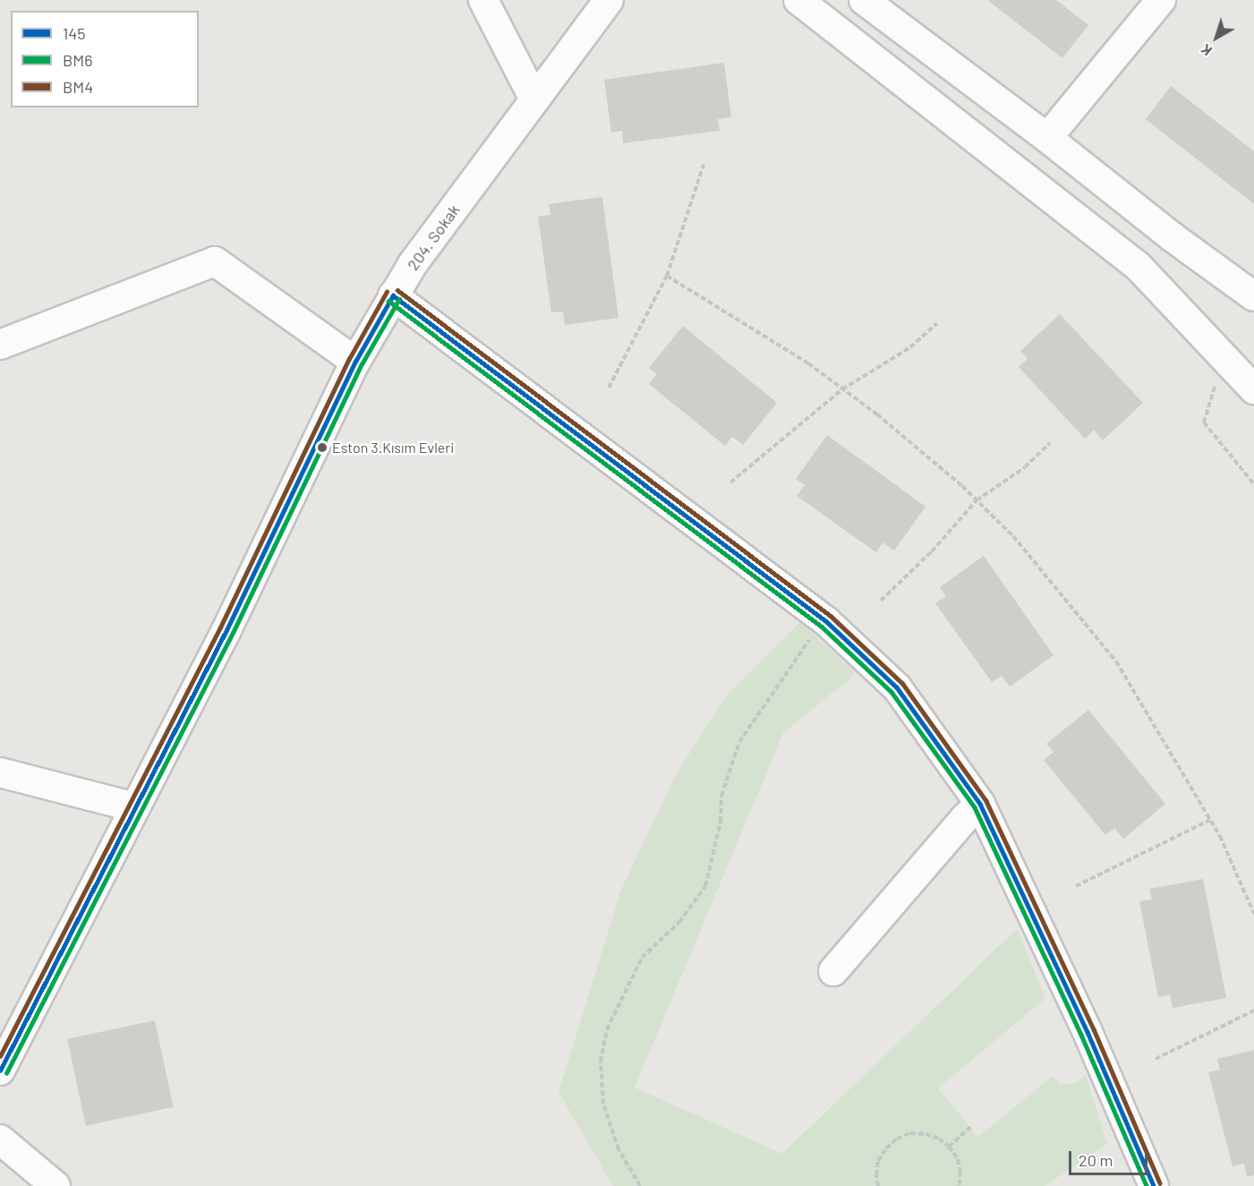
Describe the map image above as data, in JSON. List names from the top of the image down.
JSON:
{
  "streets": {
    "street": ["204. Sokak"]
  },
  "places": ["Eston 3.Kısım Evleri"],
  "lines": ["transit line BM4", "transit line 145", "transit line BM6"],
  "legend": ["145", "BM6", "BM4"],
  "scale_bar": "20 m",
  "north": "bottom left"
}
